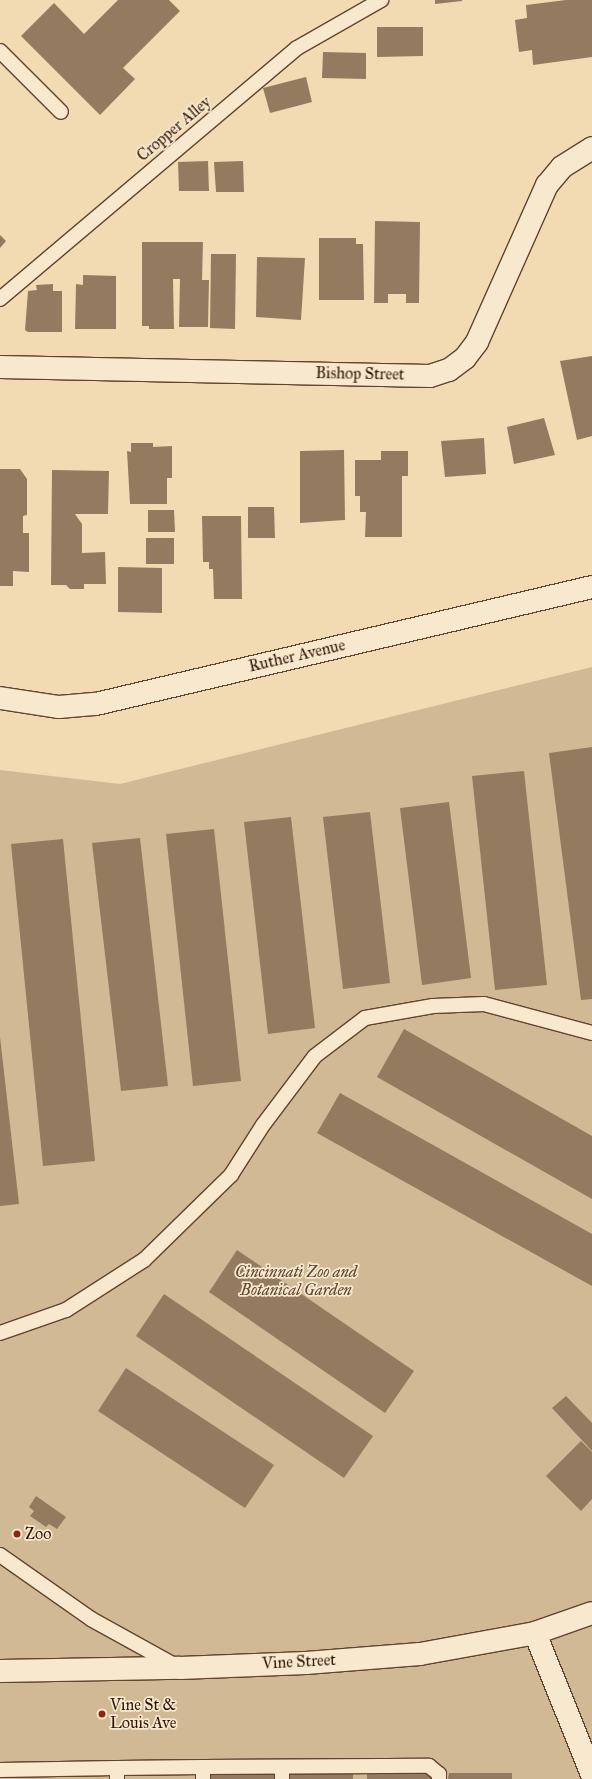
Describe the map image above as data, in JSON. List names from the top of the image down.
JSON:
{
  "streets": {
    "street": ["Bishop Street", "Ruther Avenue", "Vine Street"],
    "lane": ["Cropper Alley"]
  },
  "parks": ["Cincinnati Zoo and Botanical Garden"],
  "places": ["Zoo", "Vine St & Louis Ave"]
}
